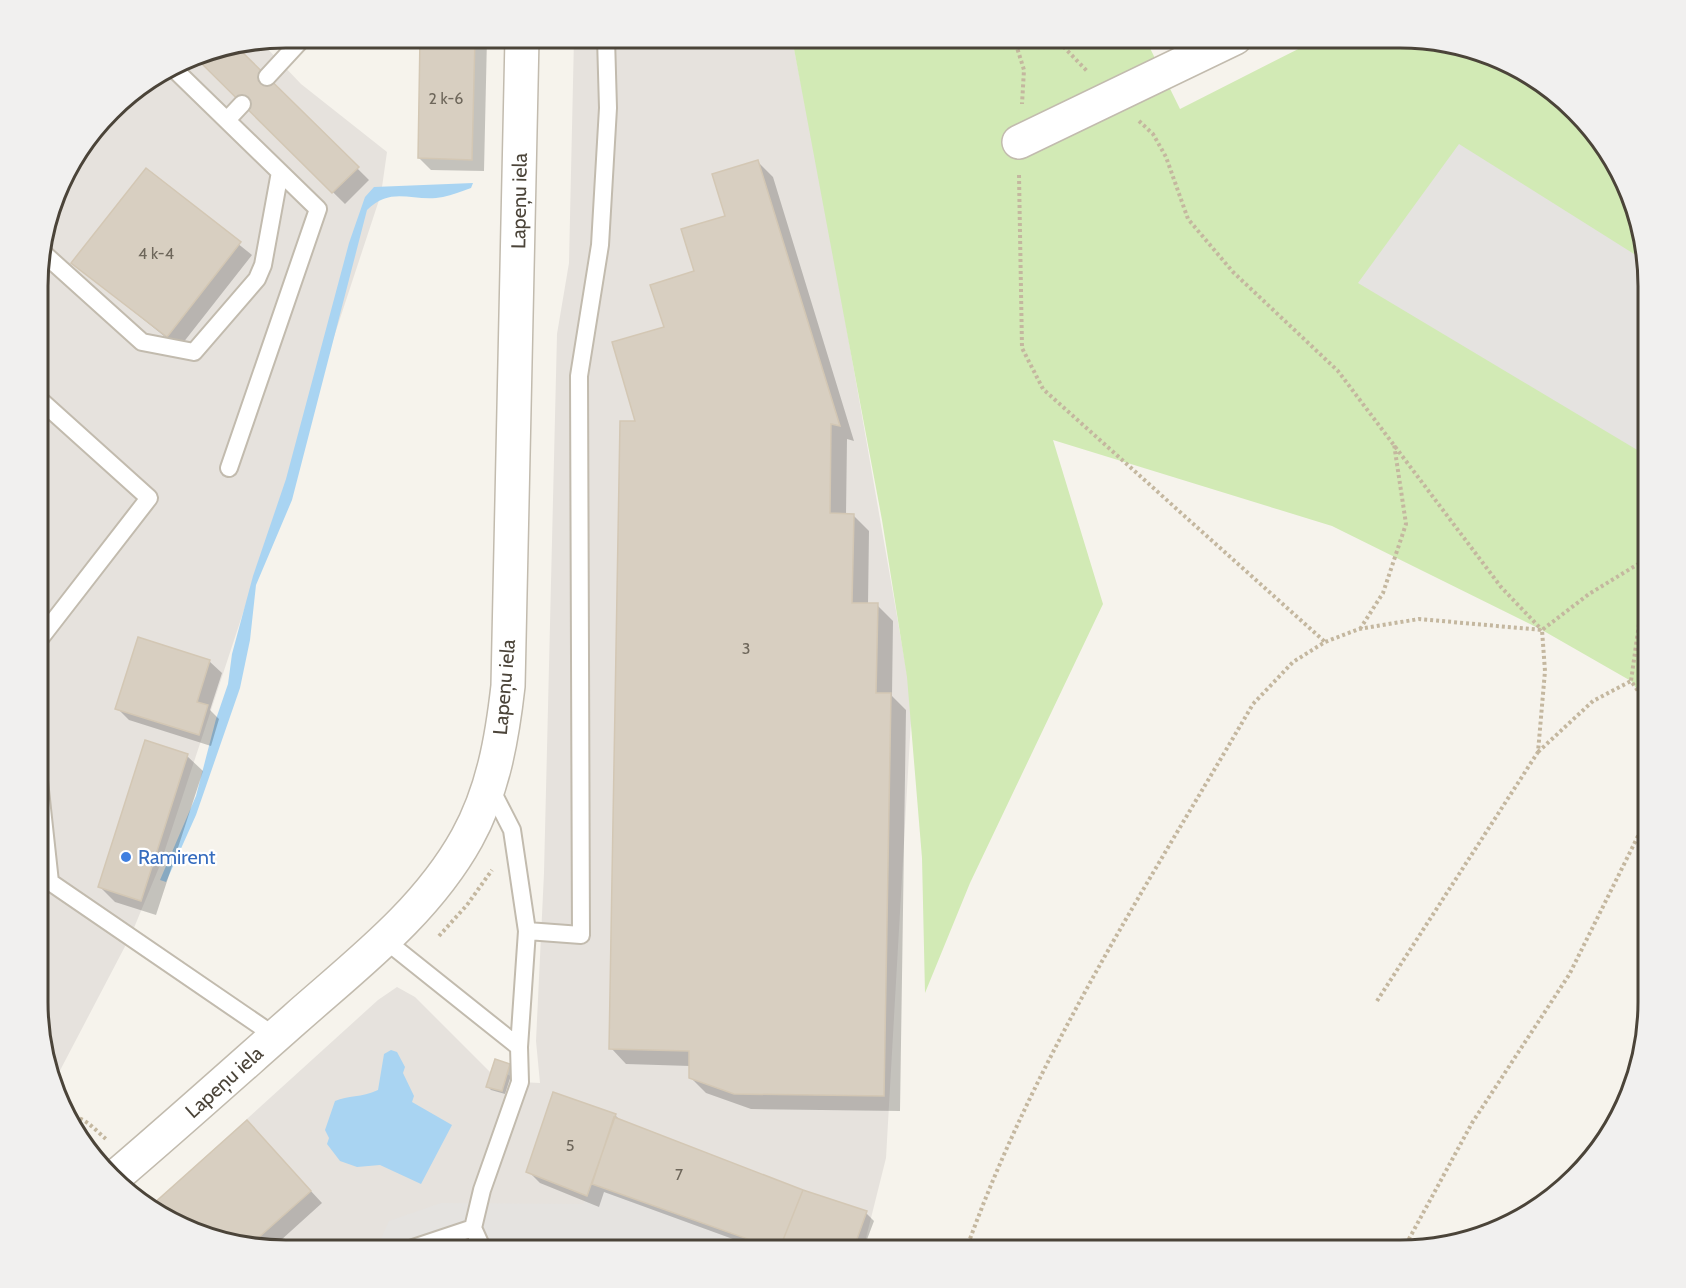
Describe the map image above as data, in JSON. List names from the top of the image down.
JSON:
{
  "streets": {
    "street": ["Lapeņu iela"]
  },
  "places": ["Ramirent"],
  "house_numbers": [
    "2 k-6",
    "4 k-4",
    "3",
    "5",
    "7"
  ]
}
